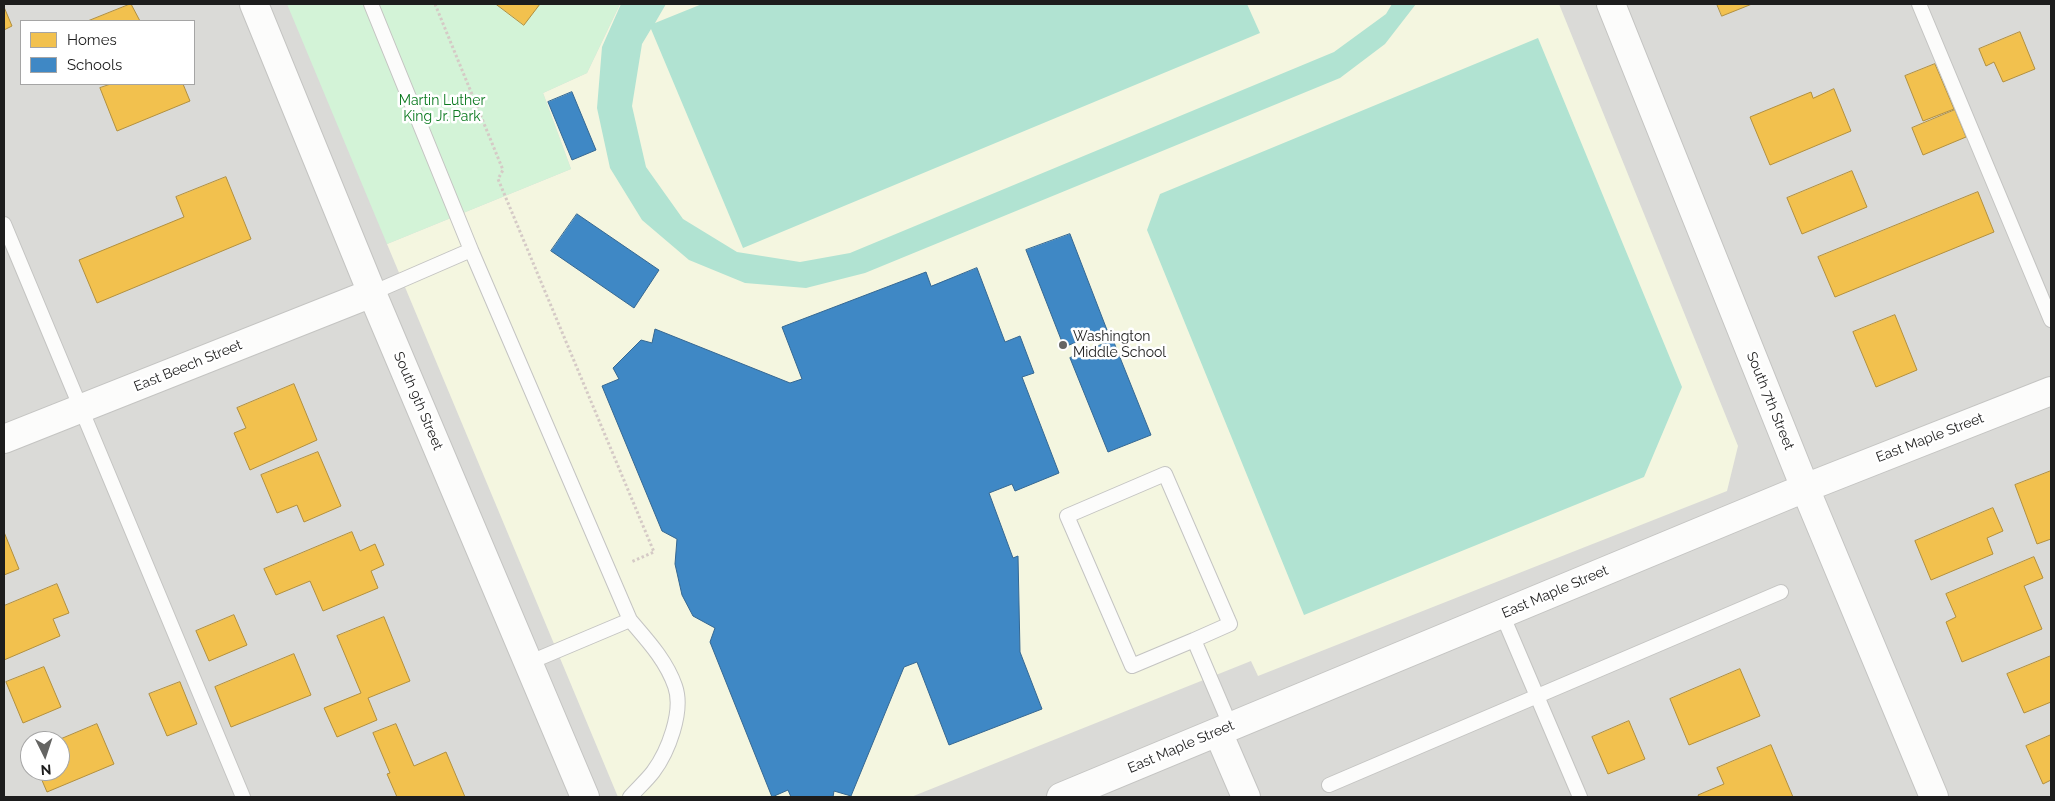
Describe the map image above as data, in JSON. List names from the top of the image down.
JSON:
{
  "streets": {
    "street": [
      "East Beech Street",
      "South 9th Street",
      "South 7th Street",
      "East Maple Street"
    ]
  },
  "crossings": [
    ["East Beech Street", "South 9th Street"],
    ["South 7th Street", "East Maple Street"]
  ],
  "parks": ["Martin Luther King Jr. Park"],
  "places": ["Washington Middle School"],
  "legend": ["Homes", "Schools"],
  "north": "bottom"
}
